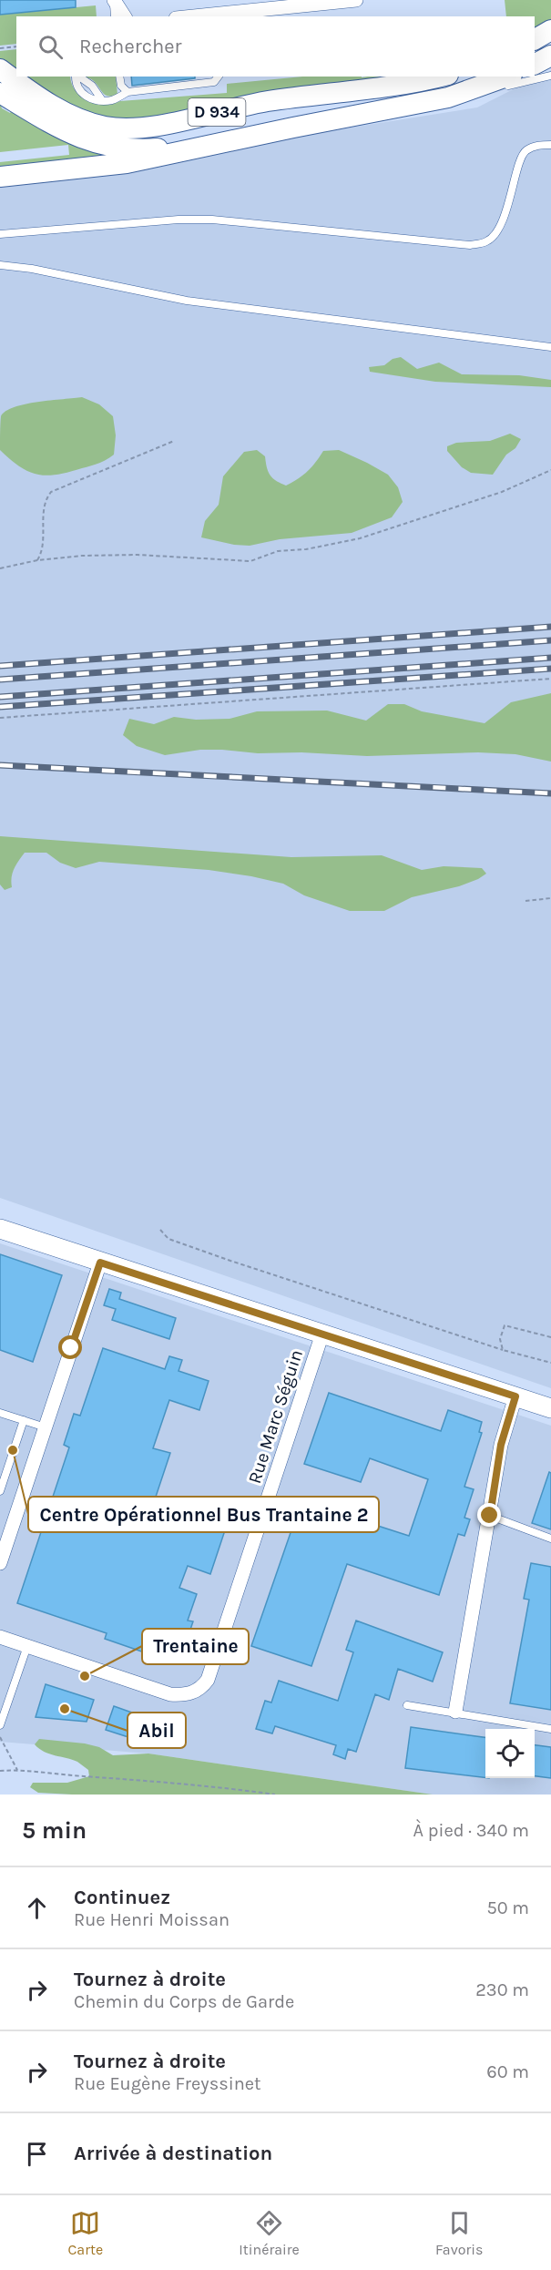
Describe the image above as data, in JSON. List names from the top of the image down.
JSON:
{
  "streets": {
    "main road": ["D 934"],
    "street": ["Rue Marc Séguin"]
  },
  "places": ["Centre Opérationnel Bus Trantaine 2", "Trentaine", "Abil"],
  "page": {
    "search": "Rechercher",
    "heading": ["5 min", "À pied · 340 m"],
    "list": [
      ["Continuez", "Rue Henri Moissan", "50 m"],
      ["Tournez à droite", "Chemin du Corps de Garde", "230 m"],
      ["Tournez à droite", "Rue Eugène Freyssinet", "60 m"],
      "Arrivée à destination"
    ],
    "nav": ["Carte", "Itinéraire", "Favoris"]
  }
}
